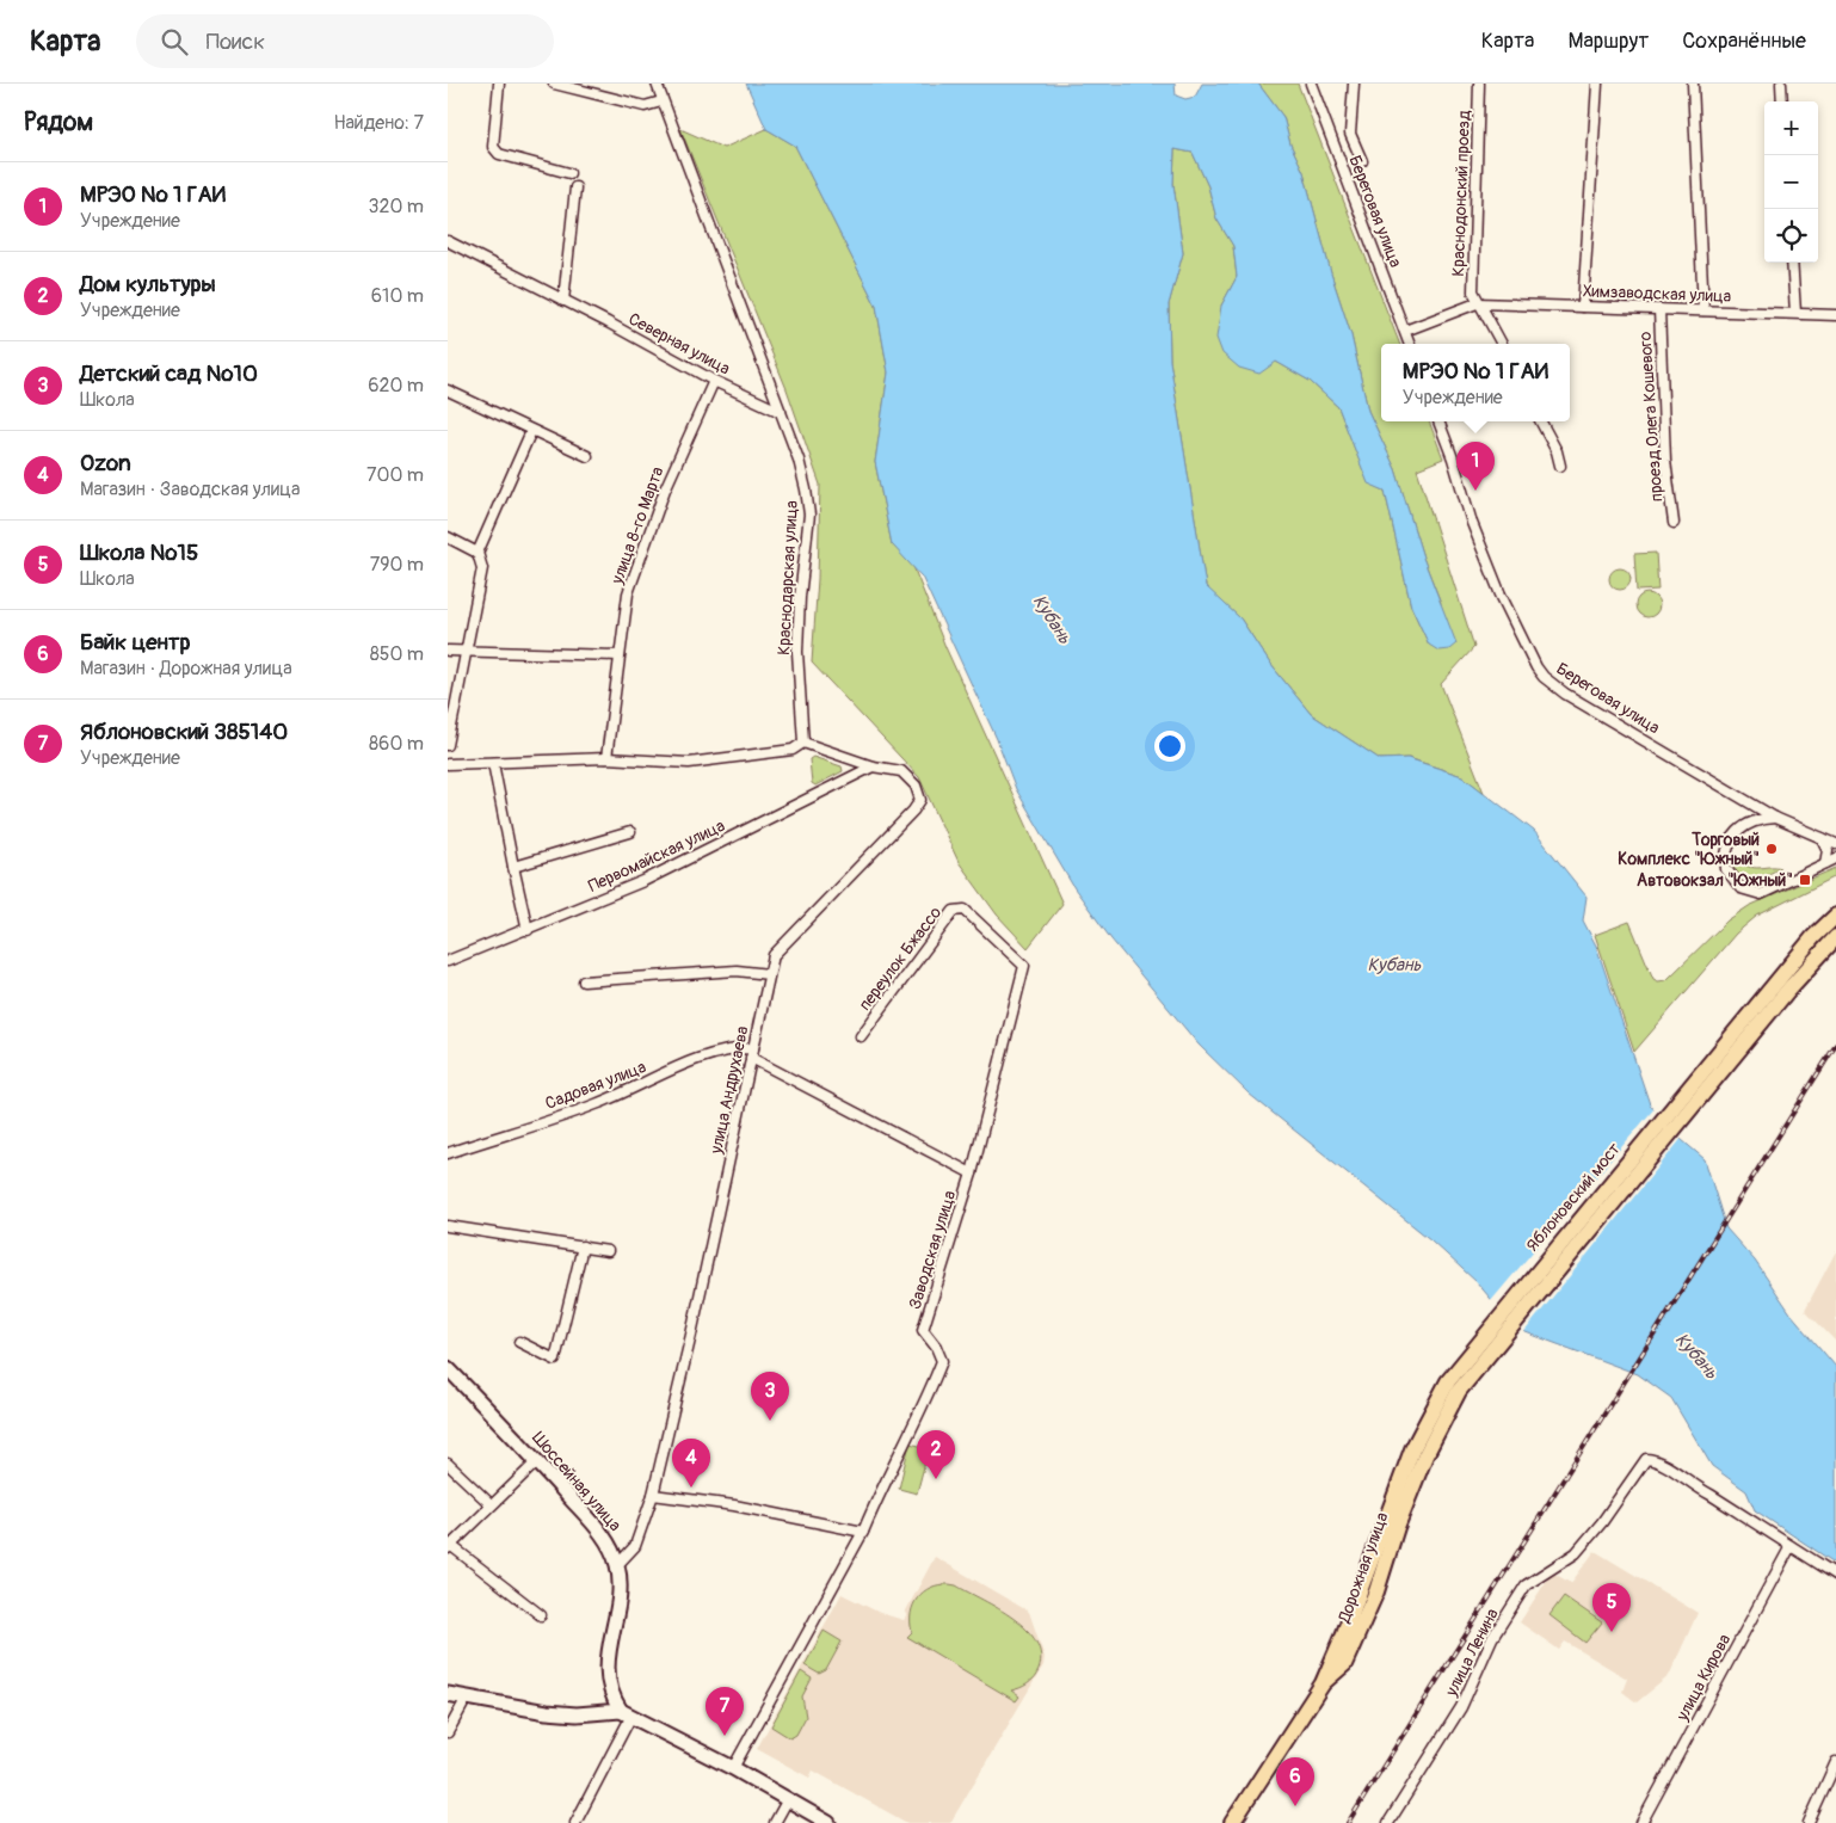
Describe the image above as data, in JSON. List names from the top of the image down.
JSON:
{
  "streets": {
    "main road": ["Яблоновский мост", "Шоссейная улица", "Дорожная улица"],
    "street": [
      "Краснодонский проезд",
      "Береговая улица",
      "Химзаводская улица",
      "Северная улица",
      "проезд Олега Кошевого",
      "улица 8-го Марта",
      "Краснодарская улица",
      "Первомайская улица",
      "переулок Бжассо",
      "Садовая улица",
      "улица Андрухаева",
      "Заводская улица",
      "улица Ленина",
      "улица Кирова"
    ]
  },
  "crossings": [
    ["Краснодонский проезд", "Химзаводская улица"],
    ["Береговая улица", "Химзаводская улица"],
    ["Химзаводская улица", "проезд Олега Кошевого"],
    ["Северная улица", "улица 8-го Марта"],
    ["Северная улица", "Краснодарская улица"],
    ["Краснодарская улица", "улица Андрухаева"],
    ["Первомайская улица", "улица Андрухаева"],
    ["переулок Бжассо", "Заводская улица"],
    ["Садовая улица", "улица Андрухаева"],
    ["улица Андрухаева", "Шоссейная улица"],
    ["Яблоновский мост", "Дорожная улица"],
    ["улица Ленина", "улица Кирова"]
  ],
  "water": ["Кубань"],
  "places": {
    "other": ["Торговый Комплекс \"Южный\""],
    "transit": ["Автовокзал \"Южный\""]
  },
  "page": {
    "header": "Карта",
    "search": "Поиск",
    "nav": ["Карта", "Маршрут", "Сохранённые"],
    "heading": ["Рядом", "Найдено: 7"],
    "map_buttons": ["+", "−"],
    "list": [
      {
        "mark": "1",
        "name": "МРЭО № 1 ГАИ",
        "note": "Учреждение",
        "value": "320 m"
      },
      {
        "mark": "2",
        "name": "Дом культуры",
        "note": "Учреждение",
        "value": "610 m"
      },
      {
        "mark": "3",
        "name": "Детский сад №10",
        "note": "Школа",
        "value": "620 m"
      },
      {
        "mark": "4",
        "name": "Ozon",
        "note": "Магазин · Заводская улица",
        "value": "700 m"
      },
      {
        "mark": "5",
        "name": "Школа №15",
        "note": "Школа",
        "value": "790 m"
      },
      {
        "mark": "6",
        "name": "Байк центр",
        "note": "Магазин · Дорожная улица",
        "value": "850 m"
      },
      {
        "mark": "7",
        "name": "Яблоновский 385140",
        "note": "Учреждение",
        "value": "860 m"
      }
    ],
    "popup": ["МРЭО № 1 ГАИ", "Учреждение"],
    "pins": [
      "1",
      "3",
      "2",
      "4",
      "5",
      "7",
      "6"
    ]
  }
}
